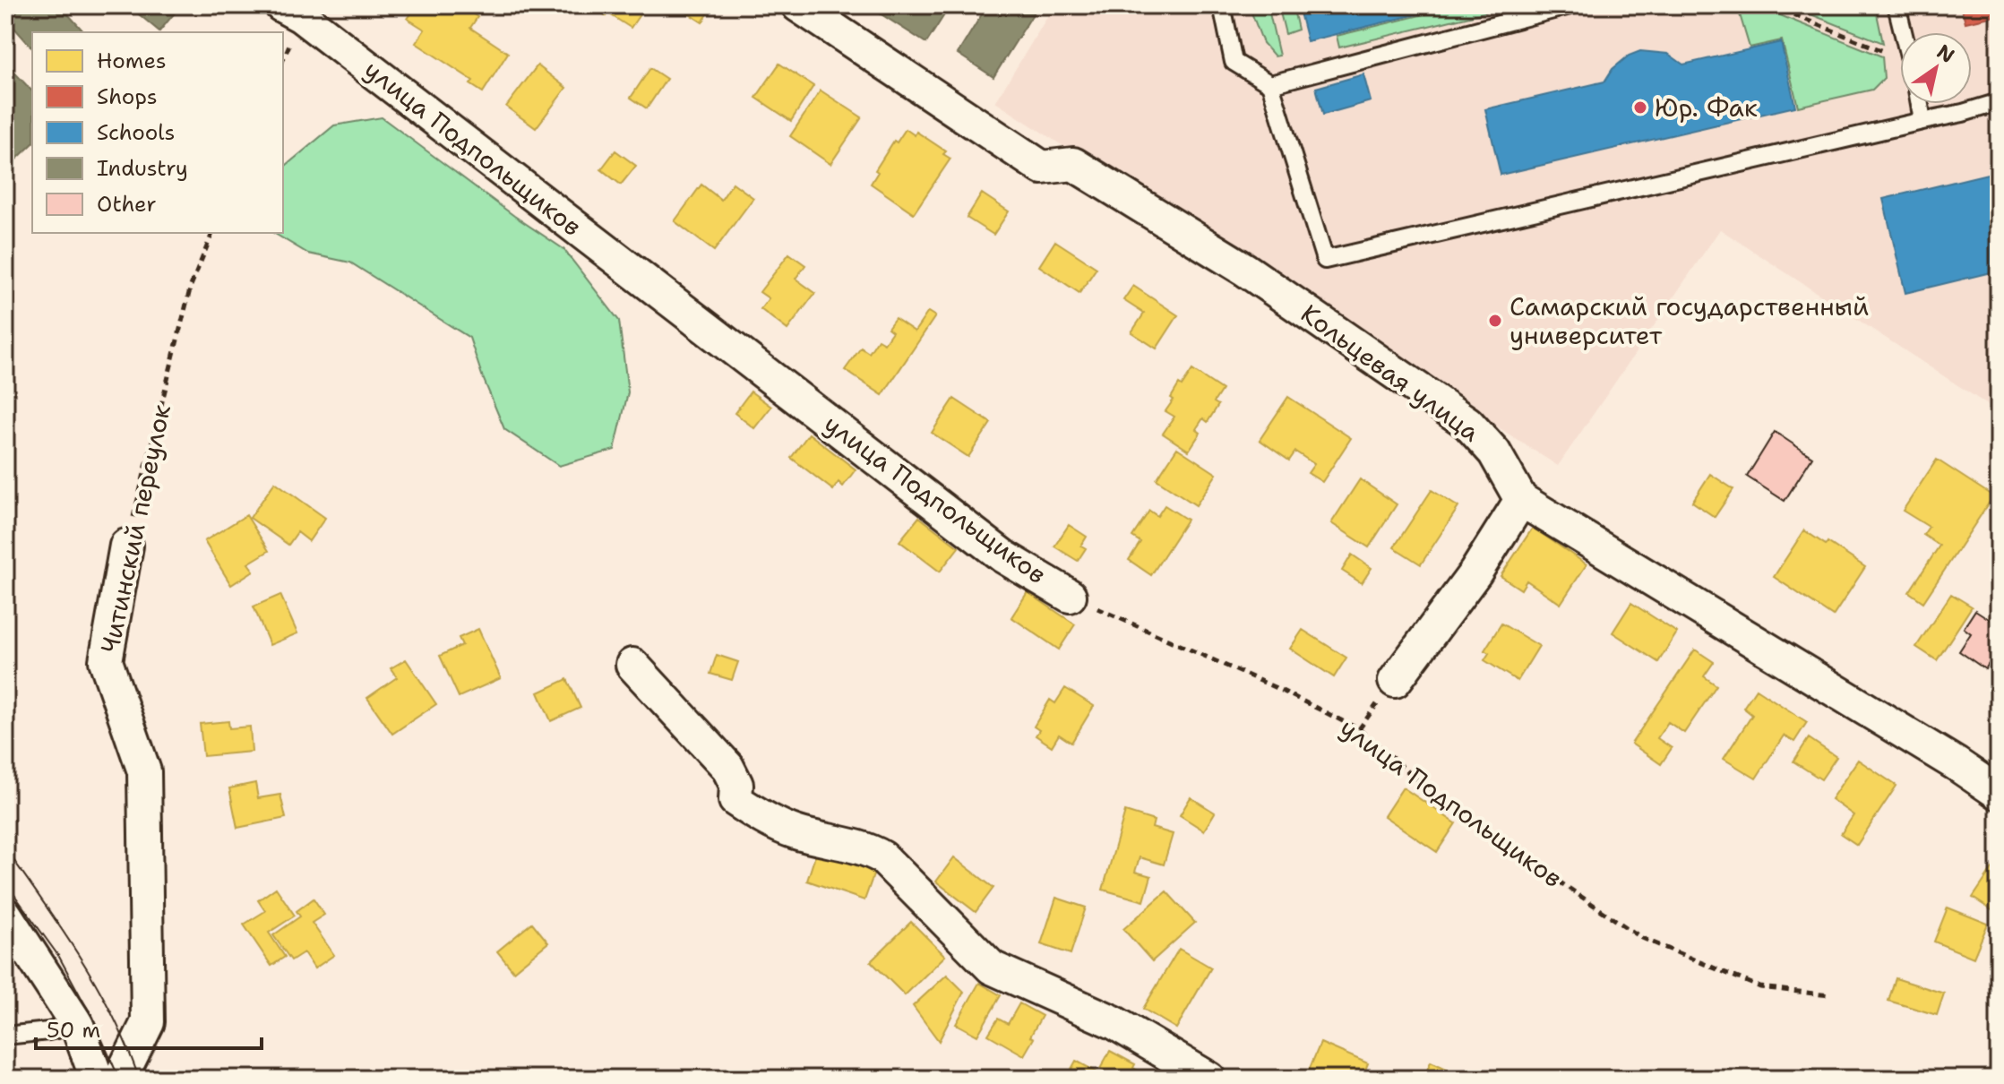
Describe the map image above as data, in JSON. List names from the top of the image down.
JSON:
{
  "streets": {
    "street": ["улица Подпольщиков", "Кольцевая улица", "Читинский переулок"]
  },
  "places": ["Юр. Фак", "Самарский государственный университет"],
  "legend": [
    "Homes",
    "Shops",
    "Schools",
    "Industry",
    "Other"
  ],
  "scale_bar": "50 m",
  "north": "top right"
}
